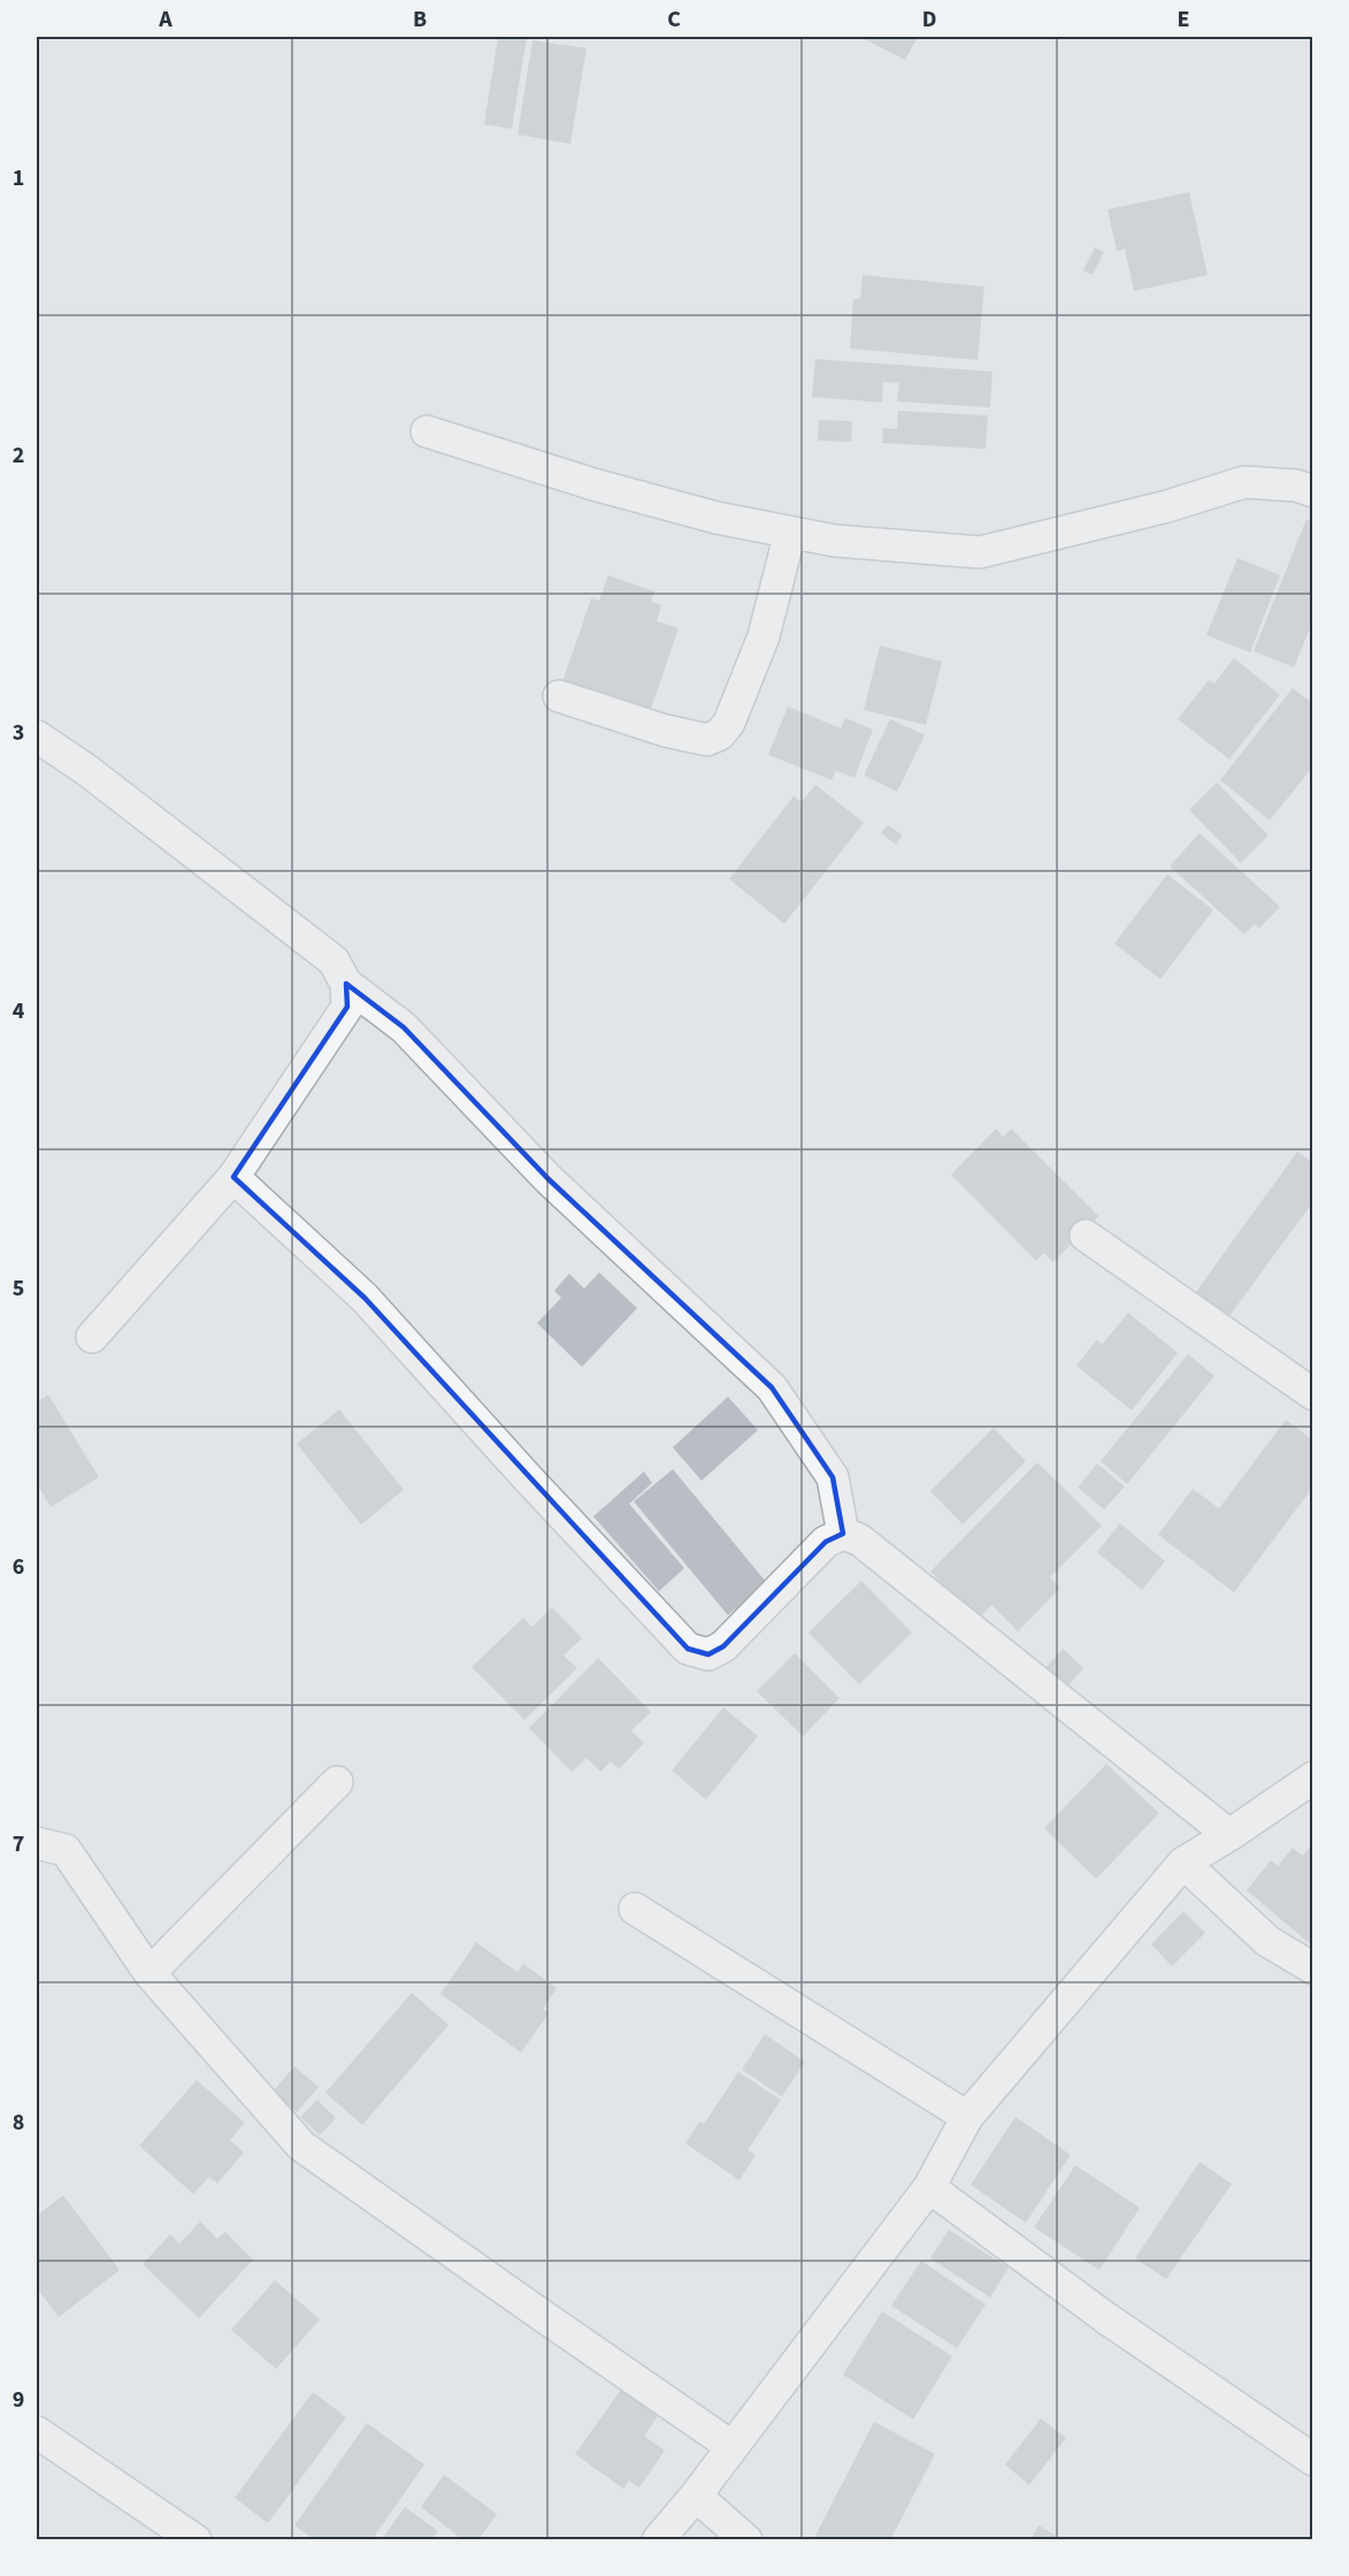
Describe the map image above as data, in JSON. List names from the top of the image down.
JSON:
{
  "grid": {
    "columns": [
      "A",
      "B",
      "C",
      "D",
      "E"
    ],
    "rows": [
      "1",
      "2",
      "3",
      "4",
      "5",
      "6",
      "7",
      "8",
      "9"
    ]
  }
}
